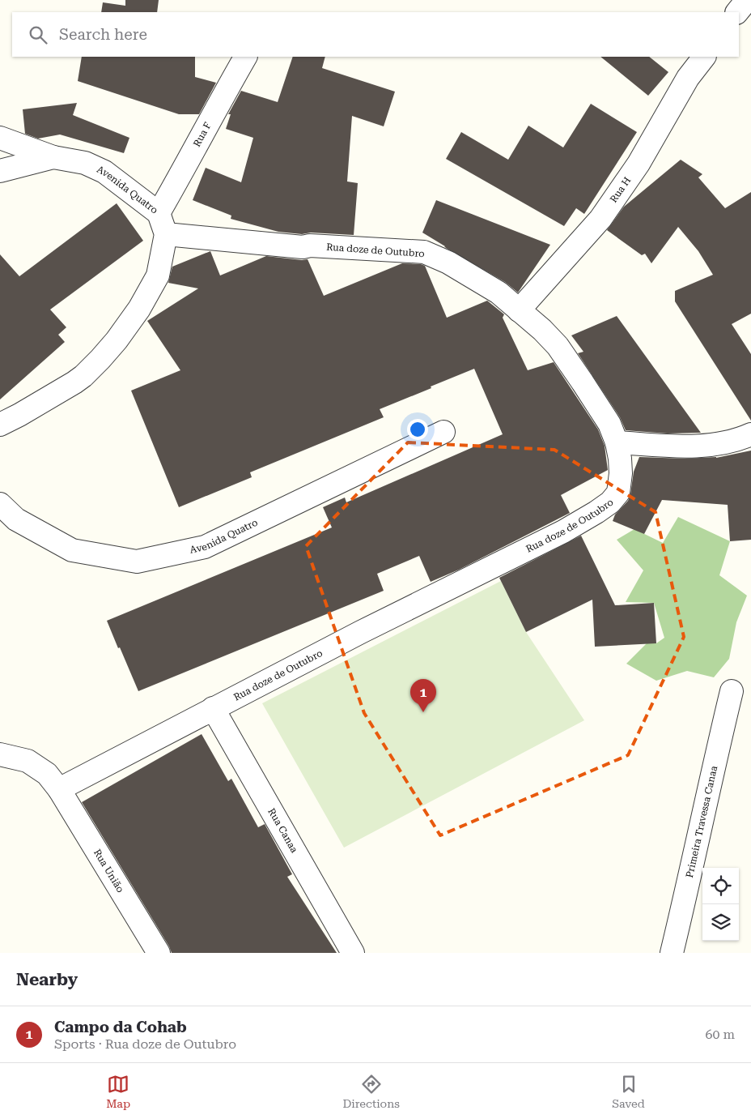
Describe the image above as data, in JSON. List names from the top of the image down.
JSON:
{
  "streets": {
    "street": [
      "Rua F",
      "Rua H",
      "Avenida Quatro",
      "Rua doze de Outubro",
      "Primeira Travessa Canaa",
      "Rua Canaa",
      "Rua União"
    ]
  },
  "crossings": [
    ["Rua F", "Avenida Quatro"],
    ["Rua H", "Rua doze de Outubro"],
    ["Avenida Quatro", "Rua doze de Outubro"],
    ["Rua doze de Outubro", "Rua Canaa"],
    ["Rua doze de Outubro", "Rua União"]
  ],
  "page": {
    "search": "Search here",
    "pins": "1",
    "heading": "Nearby",
    "list": [
      {
        "mark": "1",
        "name": "Campo da Cohab",
        "note": "Sports · Rua doze de Outubro",
        "value": "60 m"
      }
    ],
    "nav": ["Map", "Directions", "Saved"]
  }
}
